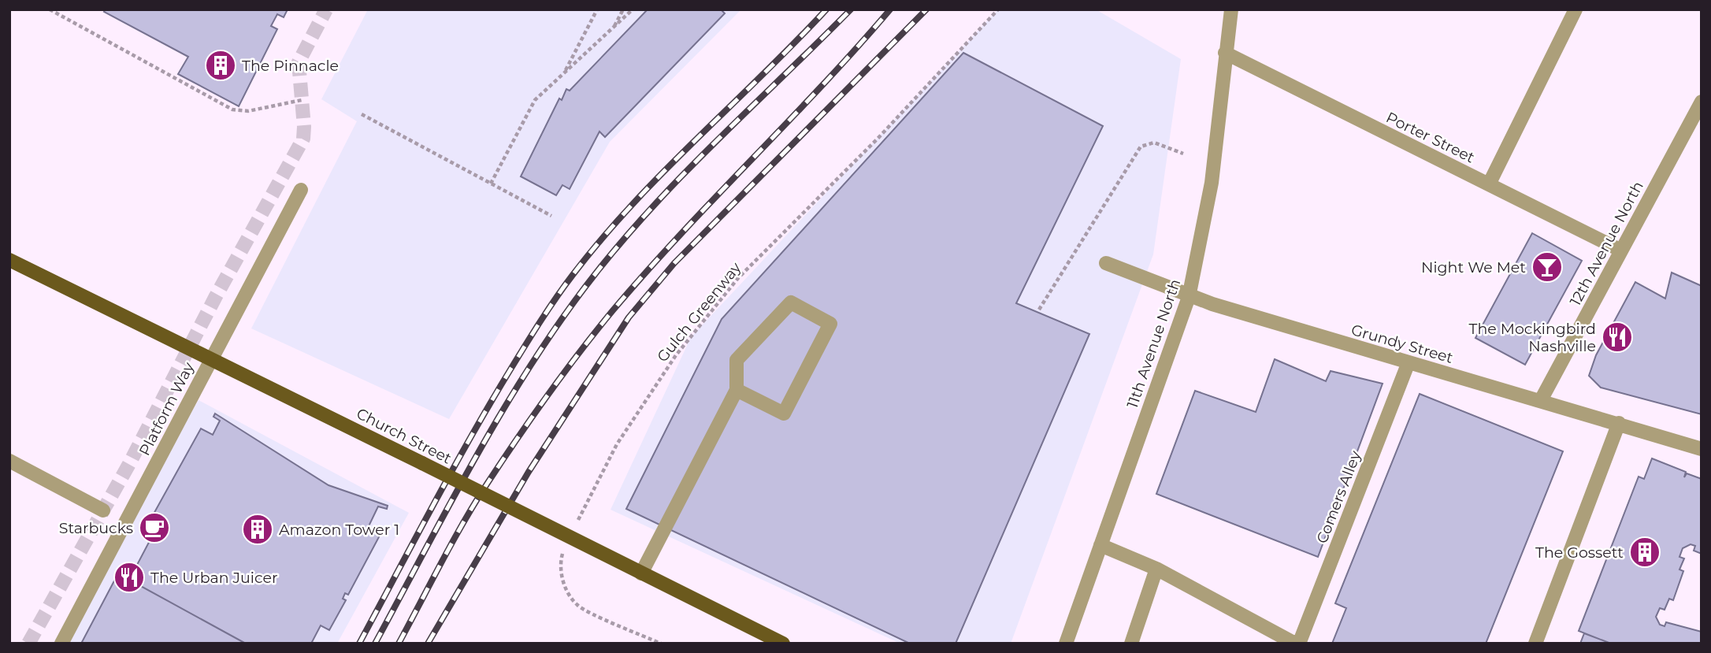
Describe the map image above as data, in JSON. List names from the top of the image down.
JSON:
{
  "streets": {
    "main road": ["Church Street"],
    "street": [
      "Porter Street",
      "12th Avenue North",
      "11th Avenue North",
      "Grundy Street",
      "Platform Way",
      "Comers Alley"
    ],
    "path": ["Gulch Greenway"]
  },
  "crossings": [
    ["Porter Street", "12th Avenue North"],
    ["Porter Street", "11th Avenue North"],
    ["12th Avenue North", "Grundy Street"],
    ["11th Avenue North", "Grundy Street"],
    ["Grundy Street", "Comers Alley"],
    ["Platform Way", "Church Street"]
  ],
  "places": {
    "building": ["The Pinnacle", "Amazon Tower 1", "The Gossett"],
    "bar": ["Night We Met"],
    "restaurant": ["The Mockingbird Nashville", "The Urban Juicer"],
    "cafe": ["Starbucks"]
  }
}
